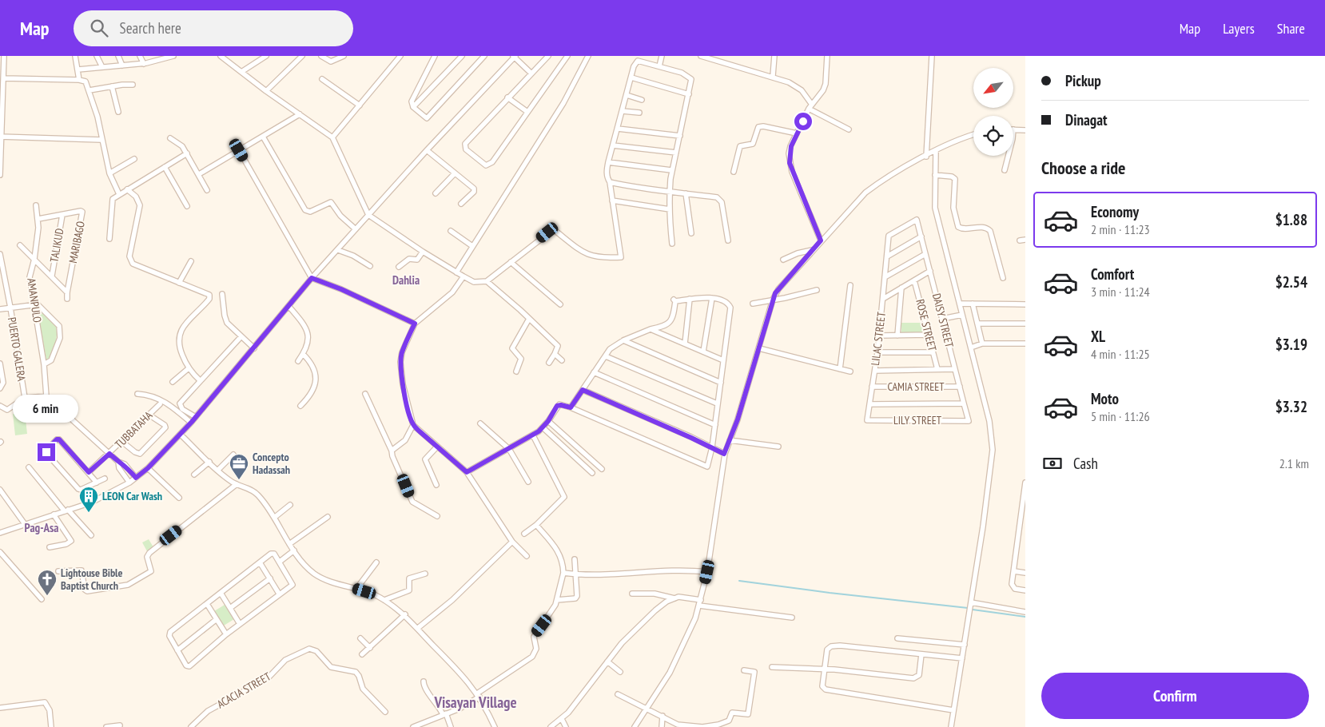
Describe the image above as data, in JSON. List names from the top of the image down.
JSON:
{
  "streets": {
    "street": [
      "MARIBAGO",
      "TALIKUD",
      "AMANPULO",
      "DAISY STREET",
      "ROSE STREET",
      "LILAC STREET",
      "PUERTO GALERA",
      "CAMIA STREET",
      "LILY STREET",
      "TUBBATAHA",
      "ACACIA STREET"
    ]
  },
  "crossings": [
    ["MARIBAGO", "TALIKUD"],
    ["MARIBAGO", "AMANPULO"],
    ["DAISY STREET", "LILAC STREET"],
    ["DAISY STREET", "CAMIA STREET"],
    ["DAISY STREET", "LILY STREET"],
    ["LILAC STREET", "CAMIA STREET"],
    ["LILAC STREET", "LILY STREET"]
  ],
  "districts": ["Dahlia", "Pag-Asa", "Visayan Village"],
  "places": {
    "office": ["Concepto Hadassah"],
    "building": ["LEON Car Wash"],
    "church": ["Lightouse Bible Baptist Church"]
  },
  "north": "bottom left",
  "page": {
    "header": "Map",
    "search": "Search here",
    "nav": ["Map", "Layers", "Share"],
    "banner": ["Pickup", "Dinagat"],
    "heading": "Choose a ride",
    "list": [
      {
        "name": "Economy",
        "note": "2 min · 11:23",
        "value": "$1.88"
      },
      {
        "name": "Comfort",
        "note": "3 min · 11:24",
        "value": "$2.54"
      },
      {
        "name": "XL",
        "note": "4 min · 11:25",
        "value": "$3.19"
      },
      {
        "name": "Moto",
        "note": "5 min · 11:26",
        "value": "$3.32"
      }
    ],
    "bubble": "6 min",
    "pay": ["Cash", "2.1 km"],
    "buttons": "Confirm"
  }
}
